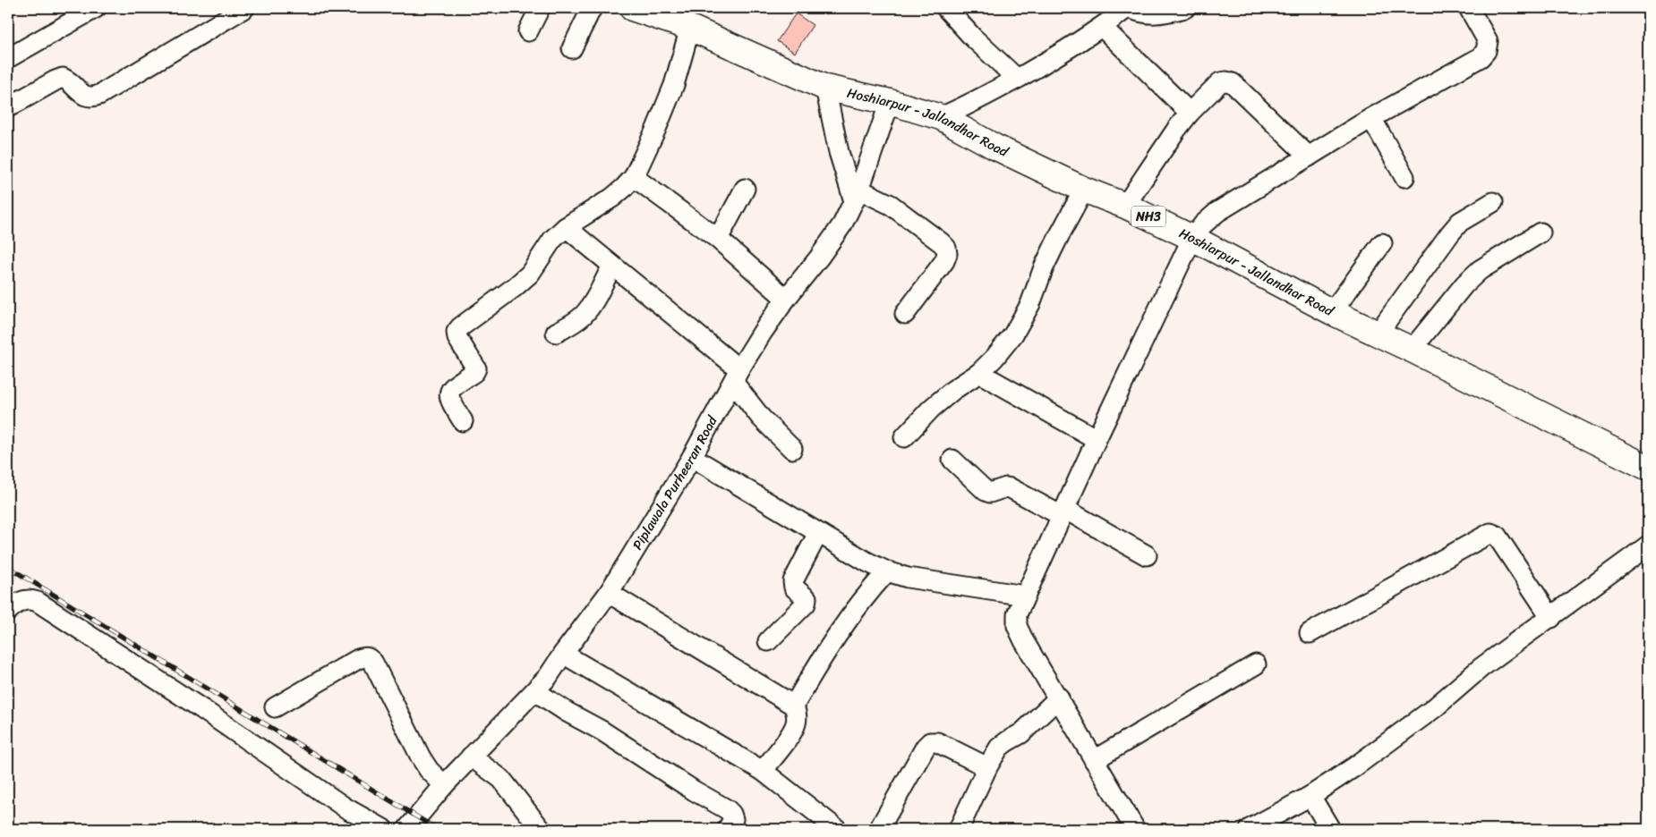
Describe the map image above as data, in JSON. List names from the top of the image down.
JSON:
{
  "streets": {
    "highway": ["Hoshiarpur - Jallandhar Road", "NH3"],
    "street": ["Piplawala Purheeran Road"]
  },
  "crossings": [
    ["Hoshiarpur - Jallandhar Road", "Piplawala Purheeran Road"]
  ]
}
